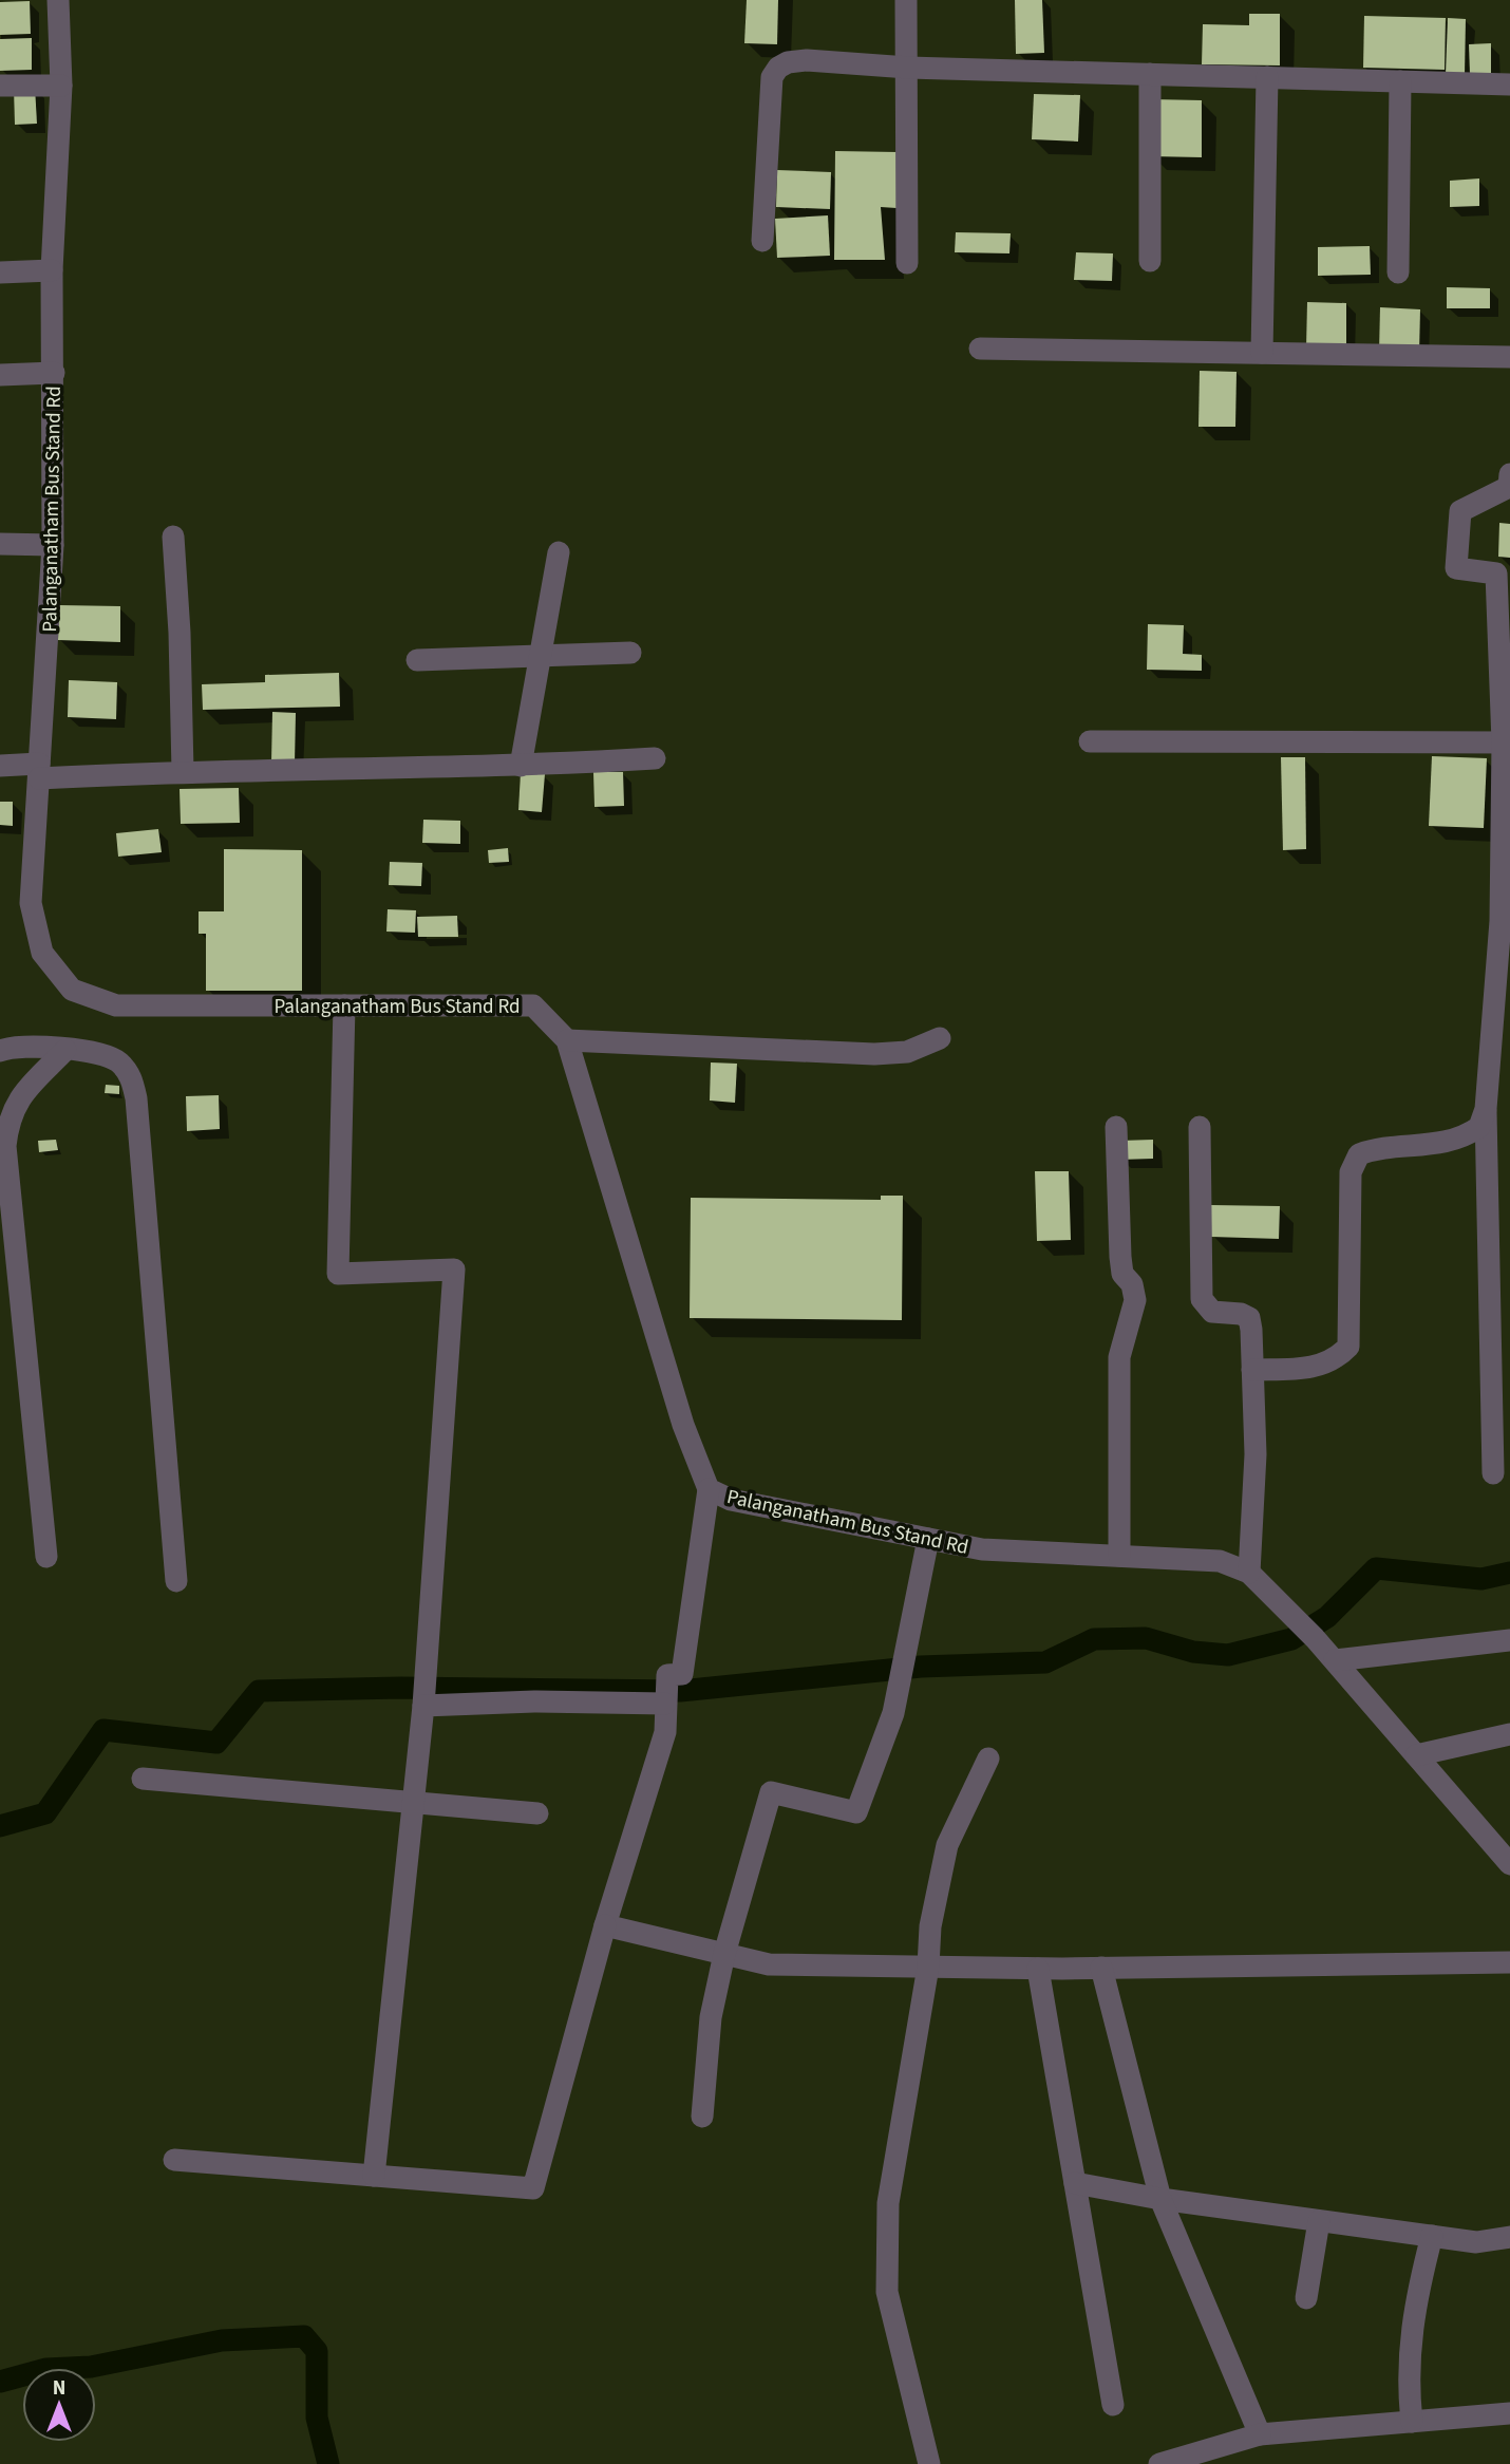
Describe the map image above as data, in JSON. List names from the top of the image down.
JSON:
{
  "streets": {
    "street": ["Palanganatham Bus Stand Rd"]
  },
  "north": "top"
}
